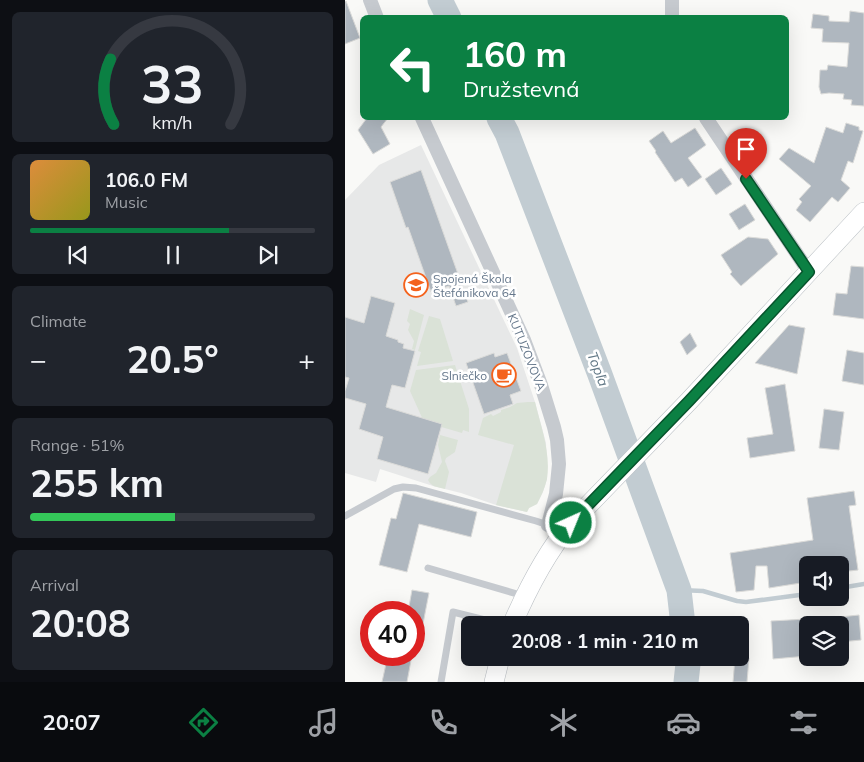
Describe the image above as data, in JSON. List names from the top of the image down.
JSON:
{
  "streets": {
    "street": ["KUTUZOVOVA"]
  },
  "water": ["Topľa"],
  "places": {
    "school or university": ["Spojená Škola Štefánikova 64"],
    "cafe": ["Slniečko"]
  },
  "page": {
    "turn": ["160 m", "Družstevná"],
    "song": ["106.0 FM", "Music"],
    "tile": [
      "Climate",
      ["Range · 51%", "255 km"],
      ["Arrival", "20:08"]
    ],
    "heat": ["−", "20.5°", "+"],
    "limit": "40",
    "trip": "20:08 · 1 min · 210 m",
    "tabs": "20:07",
    "gauge": ["33", "km/h"]
  }
}
